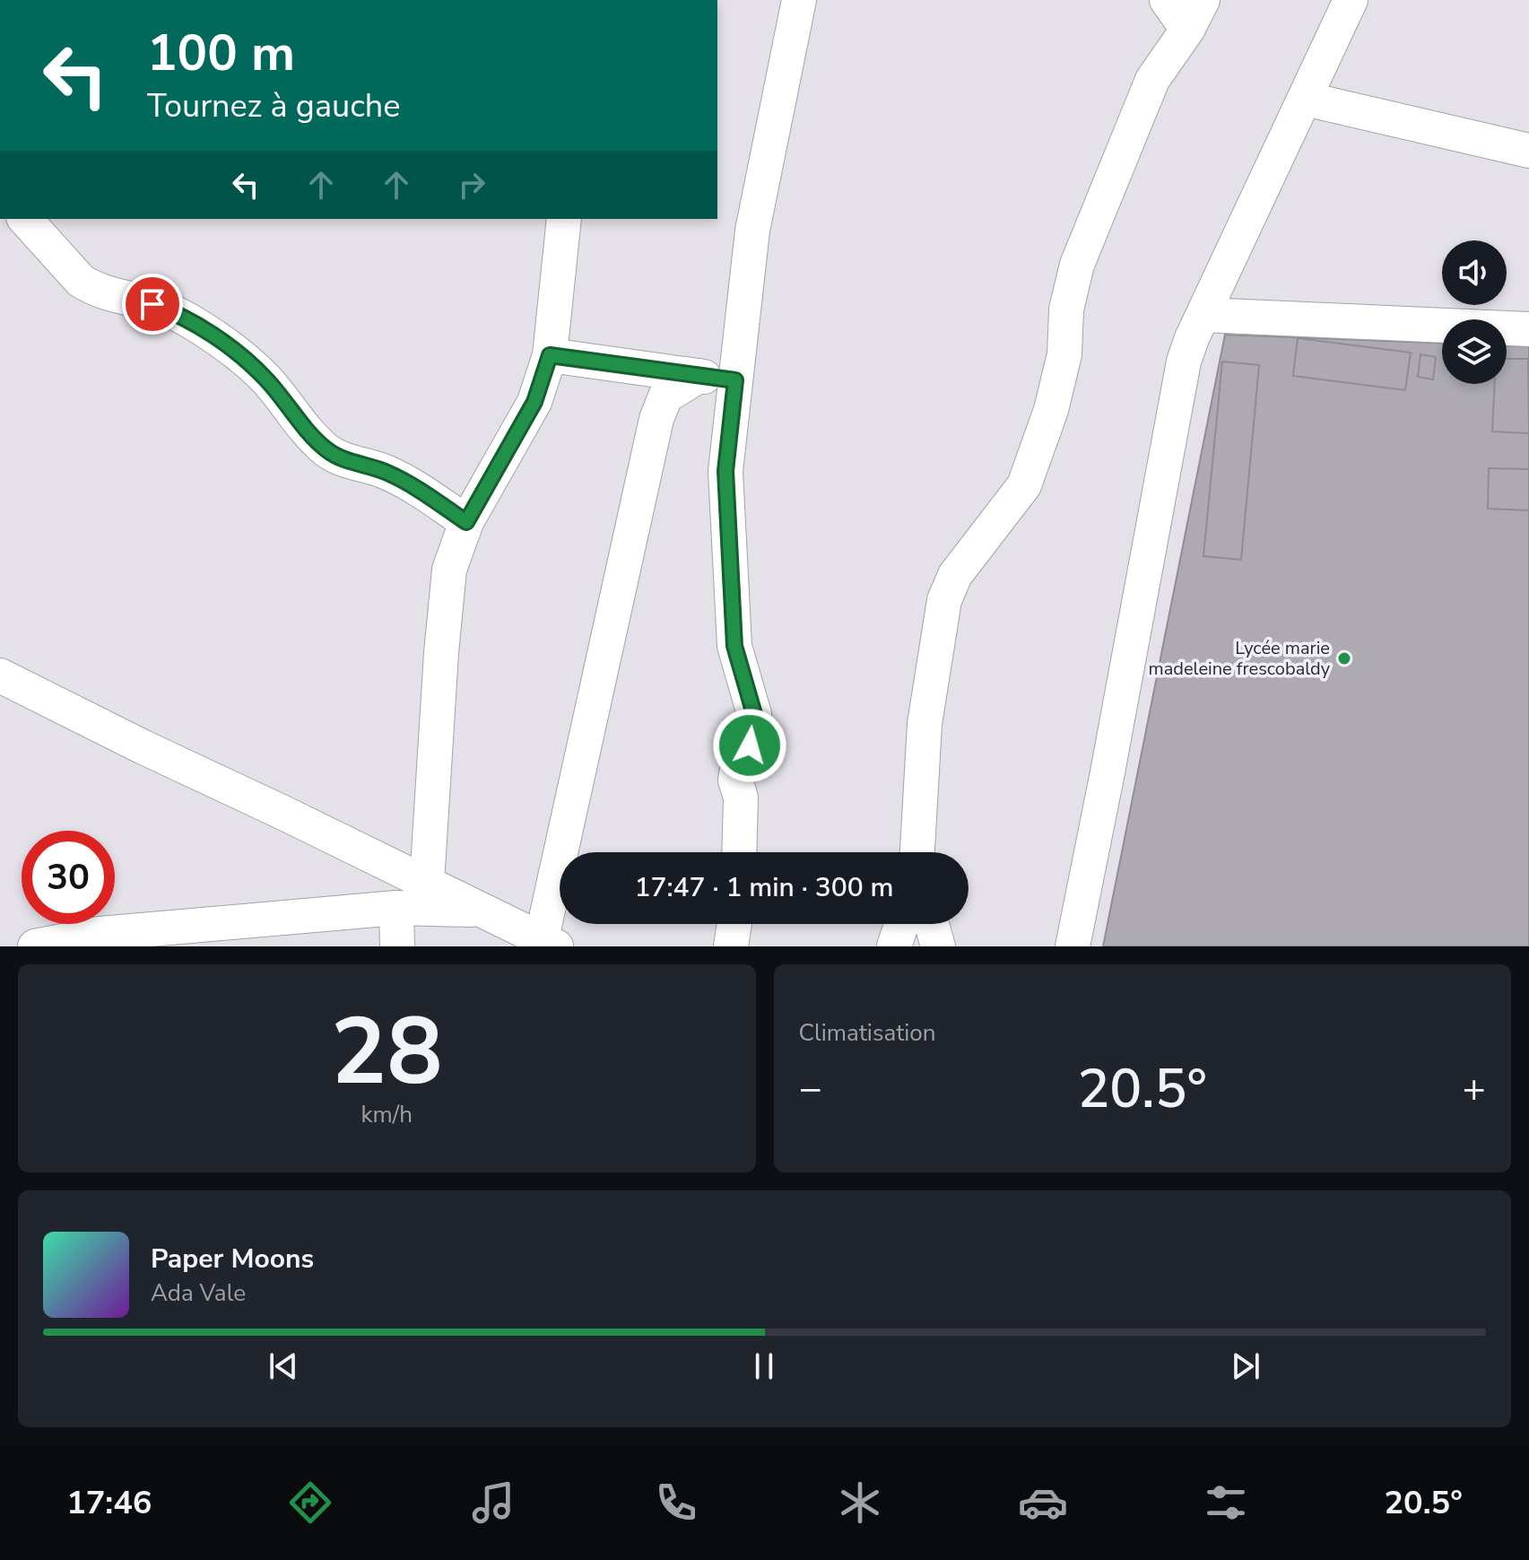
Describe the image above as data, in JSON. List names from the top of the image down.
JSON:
{
  "places": ["Lycée marie madeleine frescobaldy"],
  "page": {
    "turn": ["100 m", "Tournez à gauche"],
    "limit": "30",
    "trip": "17:47 · 1 min · 300 m",
    "tile": [
      ["28", "km/h"],
      "Climatisation"
    ],
    "heat": ["−", "20.5°", "+"],
    "song": ["Paper Moons", "Ada Vale"],
    "tabs": ["17:46", "20.5°"]
  }
}
